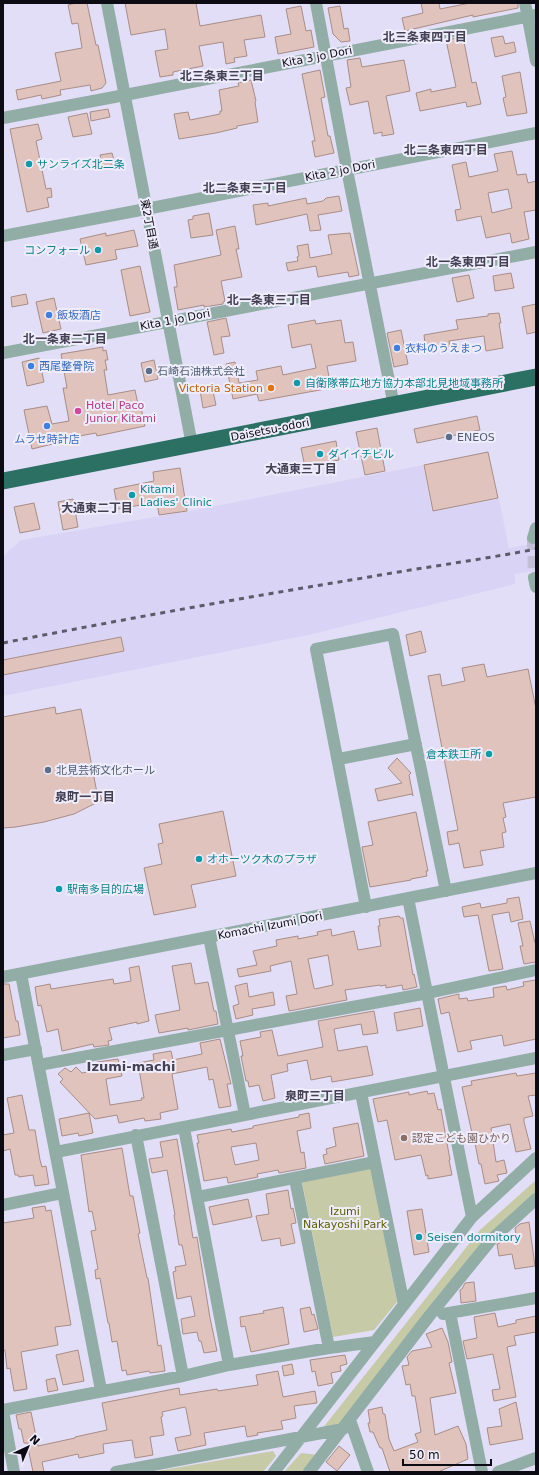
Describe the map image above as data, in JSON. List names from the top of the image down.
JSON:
{
  "streets": {
    "highway": ["Daisetsu-odori"],
    "street": [
      "Kita 3 jo Dori",
      "Kita 2 jo Dori",
      "東2丁目通",
      "Kita 1 jo Dori",
      "Komachi Izumi Dori"
    ]
  },
  "crossings": [
    ["Kita 3 jo Dori", "東2丁目通"],
    ["Kita 2 jo Dori", "東2丁目通"],
    ["東2丁目通", "Kita 1 jo Dori"],
    ["東2丁目通", "Daisetsu-odori"]
  ],
  "districts": [
    "北三条東四丁目",
    "北三条東三丁目",
    "北二条東四丁目",
    "北二条東三丁目",
    "北一条東四丁目",
    "北一条東三丁目",
    "北一条東二丁目",
    "大通東三丁目",
    "大通東二丁目",
    "泉町一丁目",
    "Izumi-machi",
    "泉町三丁目"
  ],
  "parks": ["Izumi Nakayoshi Park"],
  "places": [
    "サンライズ北二条",
    "コンフォール",
    "飯坂酒店",
    "衣料のうえまつ",
    "西尾整骨院",
    "石崎石油株式会社",
    "自衛隊帯広地方協力本部北見地域事務所",
    "Victoria Station",
    "Hotel Paco Junior Kitami",
    "ムラセ時計店",
    "ENEOS",
    "ダイイチビル",
    "Kitami Ladies' Clinic",
    "倉本鉄工所",
    "北見芸術文化ホール",
    "オホーツク木のプラザ",
    "駅南多目的広場",
    "認定こども園ひかり",
    "Seisen dormitory"
  ],
  "scale_bar": "50 m",
  "north": "top right"
}
